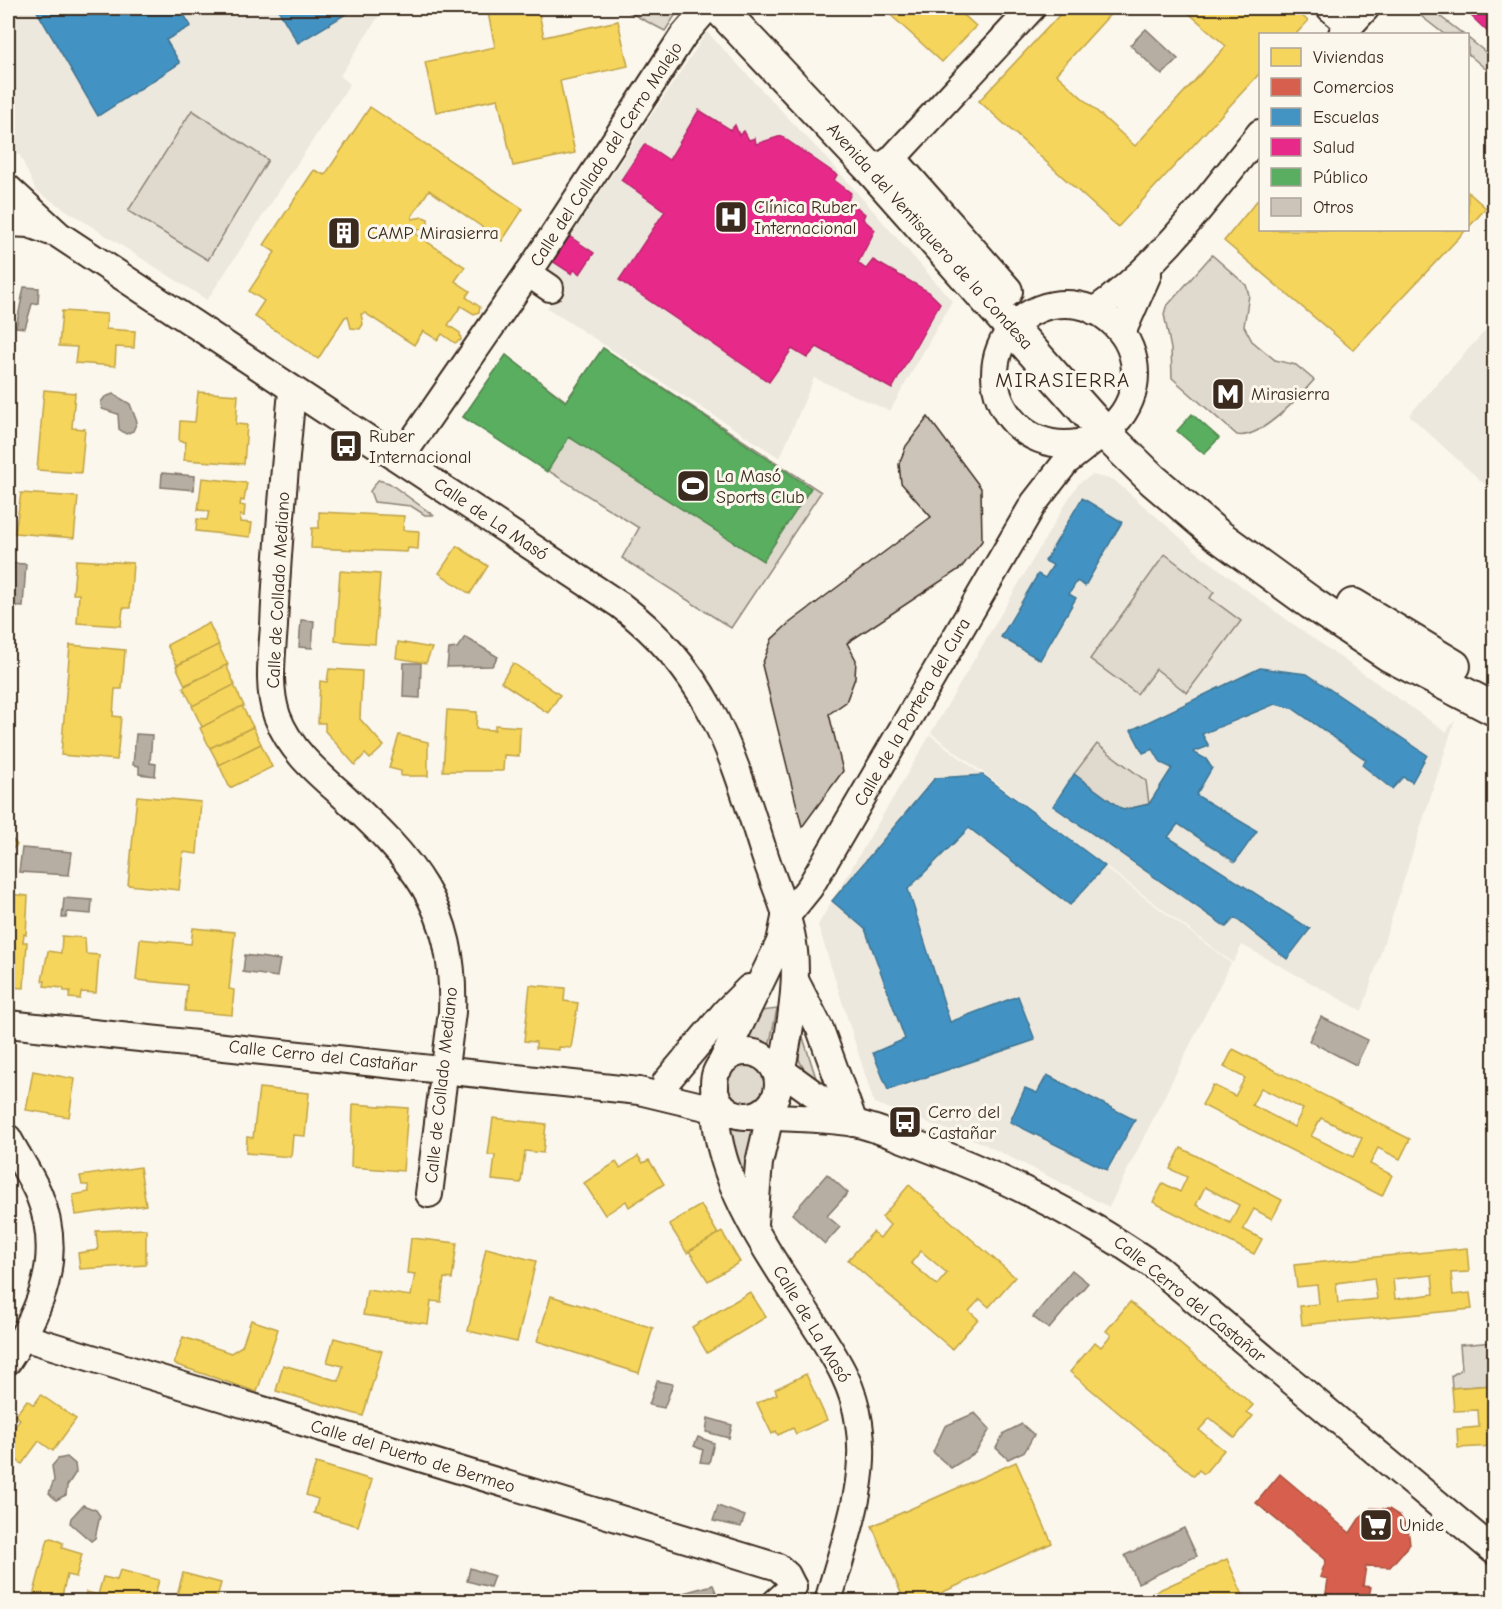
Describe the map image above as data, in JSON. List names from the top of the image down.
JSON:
{
  "streets": {
    "main road": ["Avenida del Ventisquero de la Condesa"],
    "street": [
      "Calle del Collado del Cerro Malejo",
      "Calle de La Masó",
      "Calle de Collado Mediano",
      "Calle de la Portera del Cura",
      "Calle Cerro del Castañar",
      "Calle del Puerto de Bermeo"
    ]
  },
  "crossings": [
    ["Calle del Collado del Cerro Malejo", "Calle de La Masó"],
    ["Avenida del Ventisquero de la Condesa", "Calle de la Portera del Cura"],
    ["Calle de La Masó", "Calle de Collado Mediano"],
    ["Calle de La Masó", "Calle de la Portera del Cura"],
    ["Calle de La Masó", "Calle Cerro del Castañar"],
    ["Calle de Collado Mediano", "Calle Cerro del Castañar"]
  ],
  "districts": ["MIRASIERRA"],
  "places": {
    "hospital": ["Clínica Ruber Internacional"],
    "building": ["CAMP Mirasierra"],
    "metro station": ["Mirasierra"],
    "bus stop": ["Ruber Internacional", "Cerro del Castañar"],
    "sports": ["La Masó Sports Club"],
    "supermarket": ["Unide"]
  },
  "legend": [
    "Viviendas",
    "Comercios",
    "Escuelas",
    "Salud",
    "Público",
    "Otros"
  ]
}
